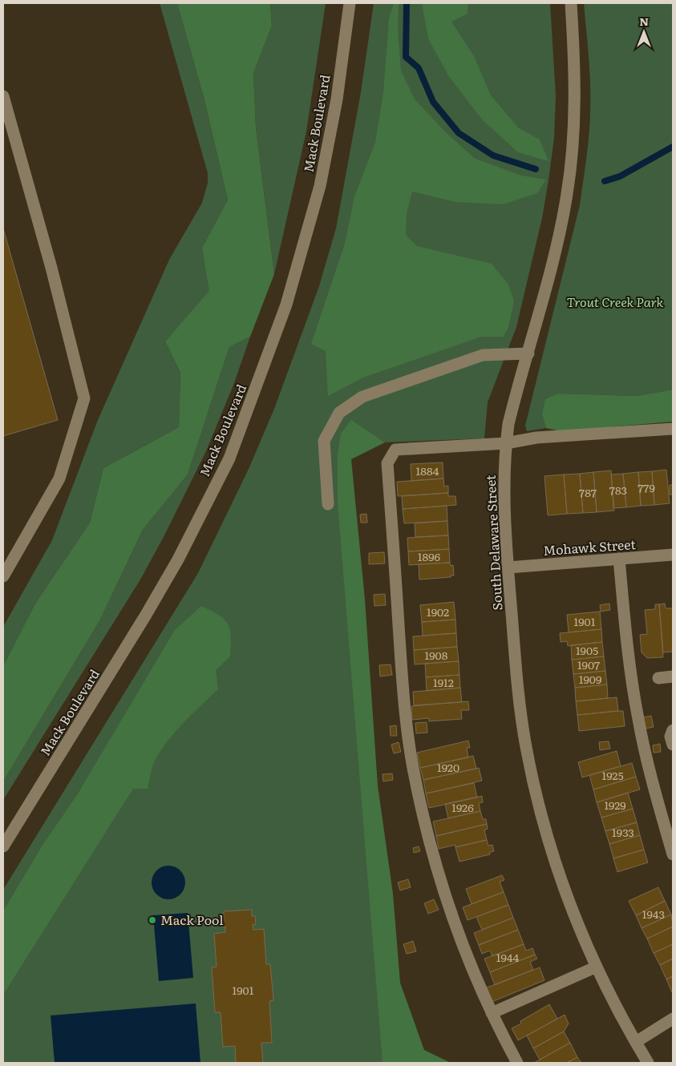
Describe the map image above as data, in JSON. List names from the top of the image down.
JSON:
{
  "streets": {
    "street": ["Mack Boulevard", "South Delaware Street", "Mohawk Street"]
  },
  "crossings": [
    ["South Delaware Street", "Mohawk Street"]
  ],
  "parks": ["Trout Creek Park"],
  "places": ["Mack Pool"],
  "house_numbers": [
    "1884",
    "779",
    "783",
    "787",
    "1896",
    "1902",
    "1901",
    "1905",
    "1908",
    "1907",
    "1909",
    "1912",
    "1920",
    "1925",
    "1929",
    "1926",
    "1933",
    "1943",
    "1944",
    "1901"
  ],
  "north": "top"
}
